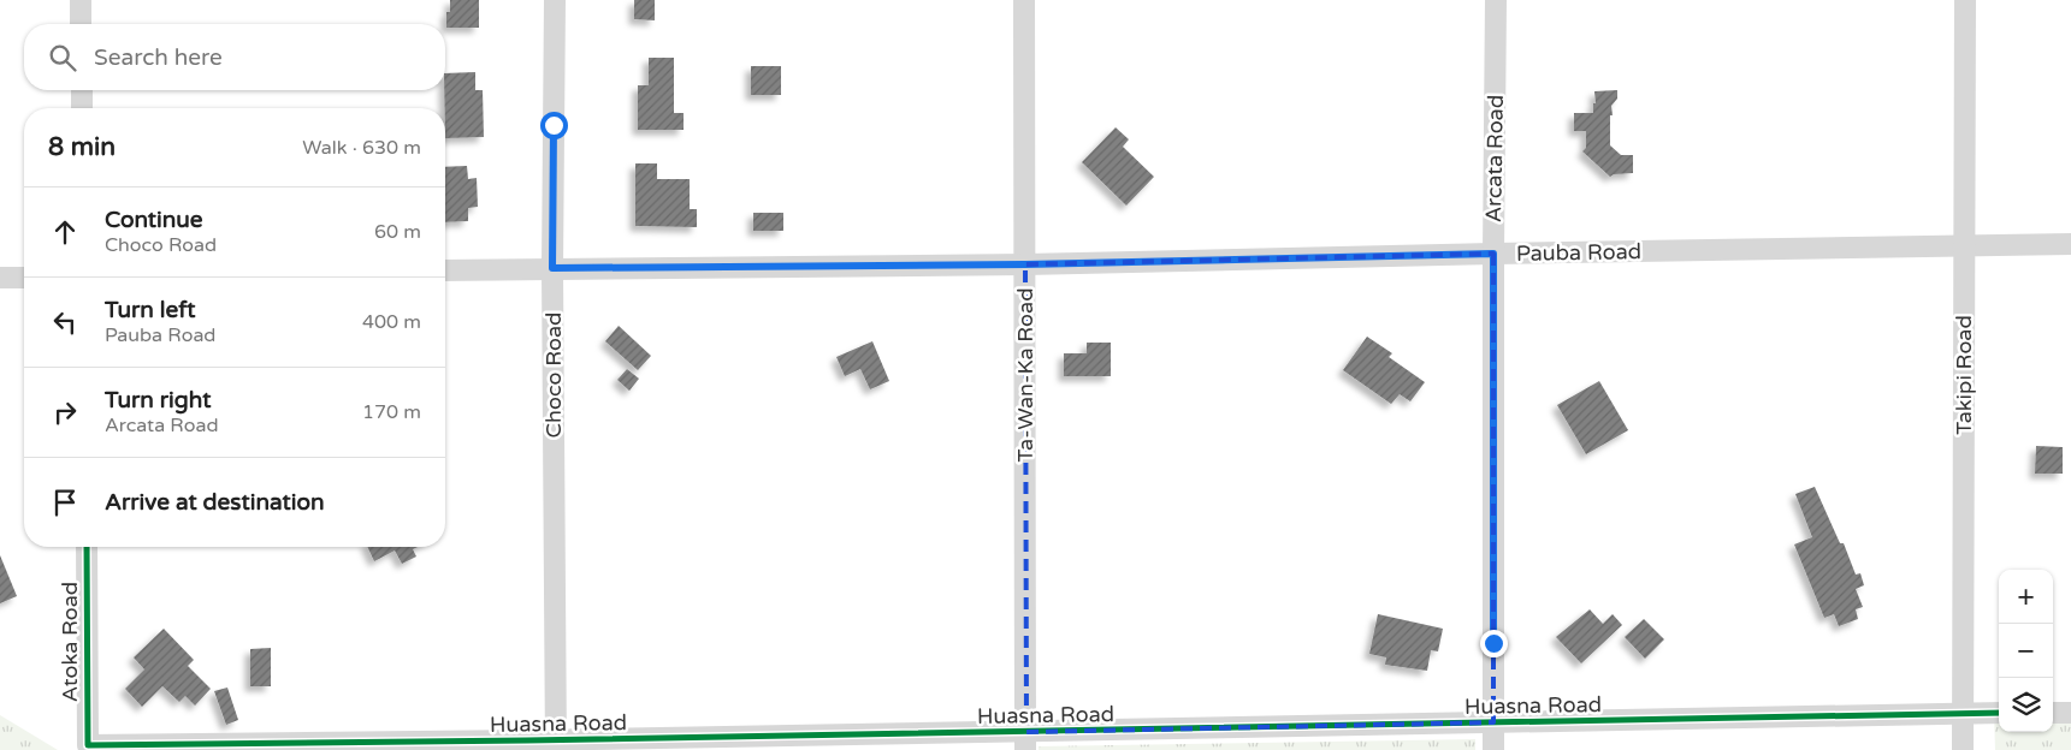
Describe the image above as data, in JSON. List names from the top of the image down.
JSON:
{
  "streets": {
    "street": [
      "Arcata Road",
      "Pauba Road",
      "Choco Road",
      "Ta-Wan-Ka Road",
      "Takipi Road",
      "Atoka Road",
      "Huasna Road"
    ]
  },
  "crossings": [
    ["Arcata Road", "Pauba Road"],
    ["Arcata Road", "Huasna Road"],
    ["Pauba Road", "Choco Road"],
    ["Pauba Road", "Ta-Wan-Ka Road"],
    ["Pauba Road", "Takipi Road"],
    ["Choco Road", "Huasna Road"],
    ["Ta-Wan-Ka Road", "Huasna Road"],
    ["Takipi Road", "Huasna Road"],
    ["Atoka Road", "Huasna Road"]
  ],
  "page": {
    "search": "Search here",
    "heading": ["8 min", "Walk · 630 m"],
    "list": [
      ["Continue", "Choco Road", "60 m"],
      ["Turn left", "Pauba Road", "400 m"],
      ["Turn right", "Arcata Road", "170 m"],
      "Arrive at destination"
    ],
    "map_buttons": ["+", "−"]
  }
}
